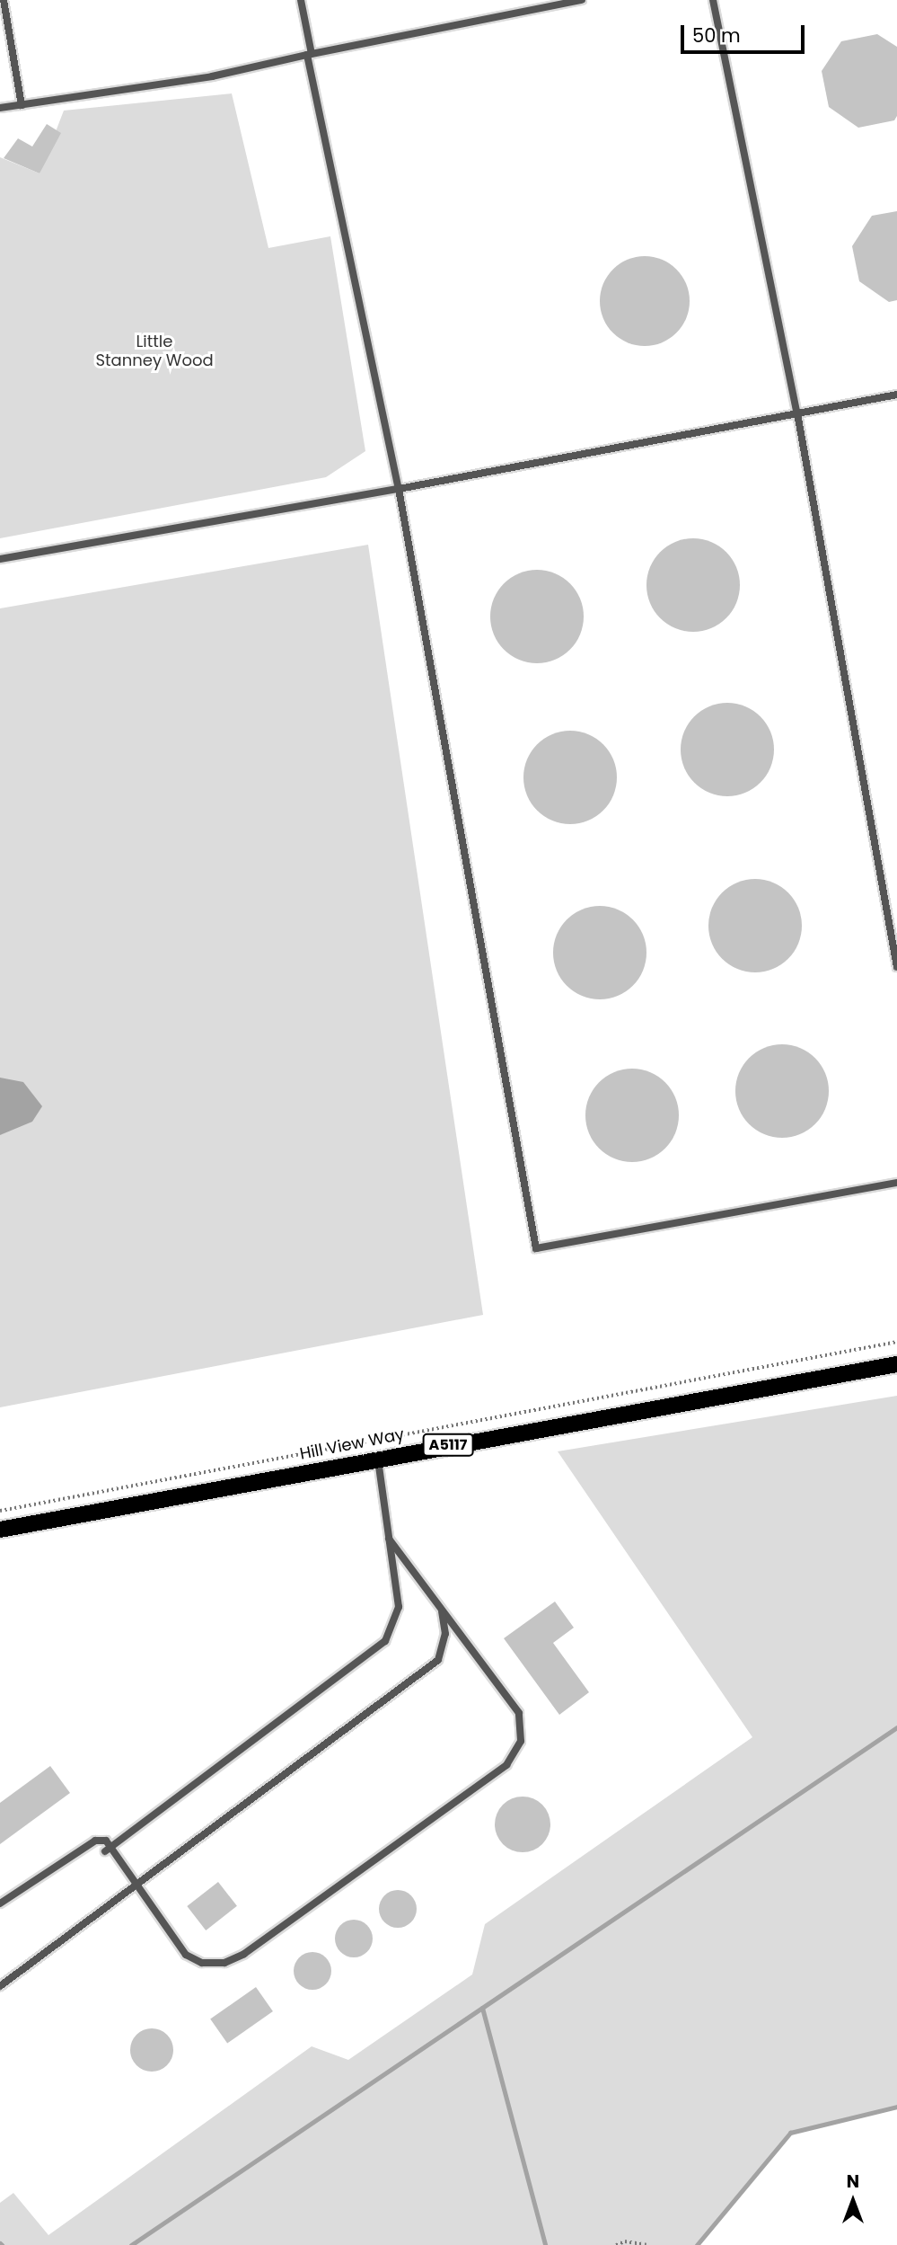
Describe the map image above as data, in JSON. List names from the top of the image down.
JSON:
{
  "streets": {
    "main road": ["Hill View Way", "A5117"]
  },
  "parks": ["Little Stanney Wood"],
  "scale_bar": "50 m",
  "north": "top"
}
